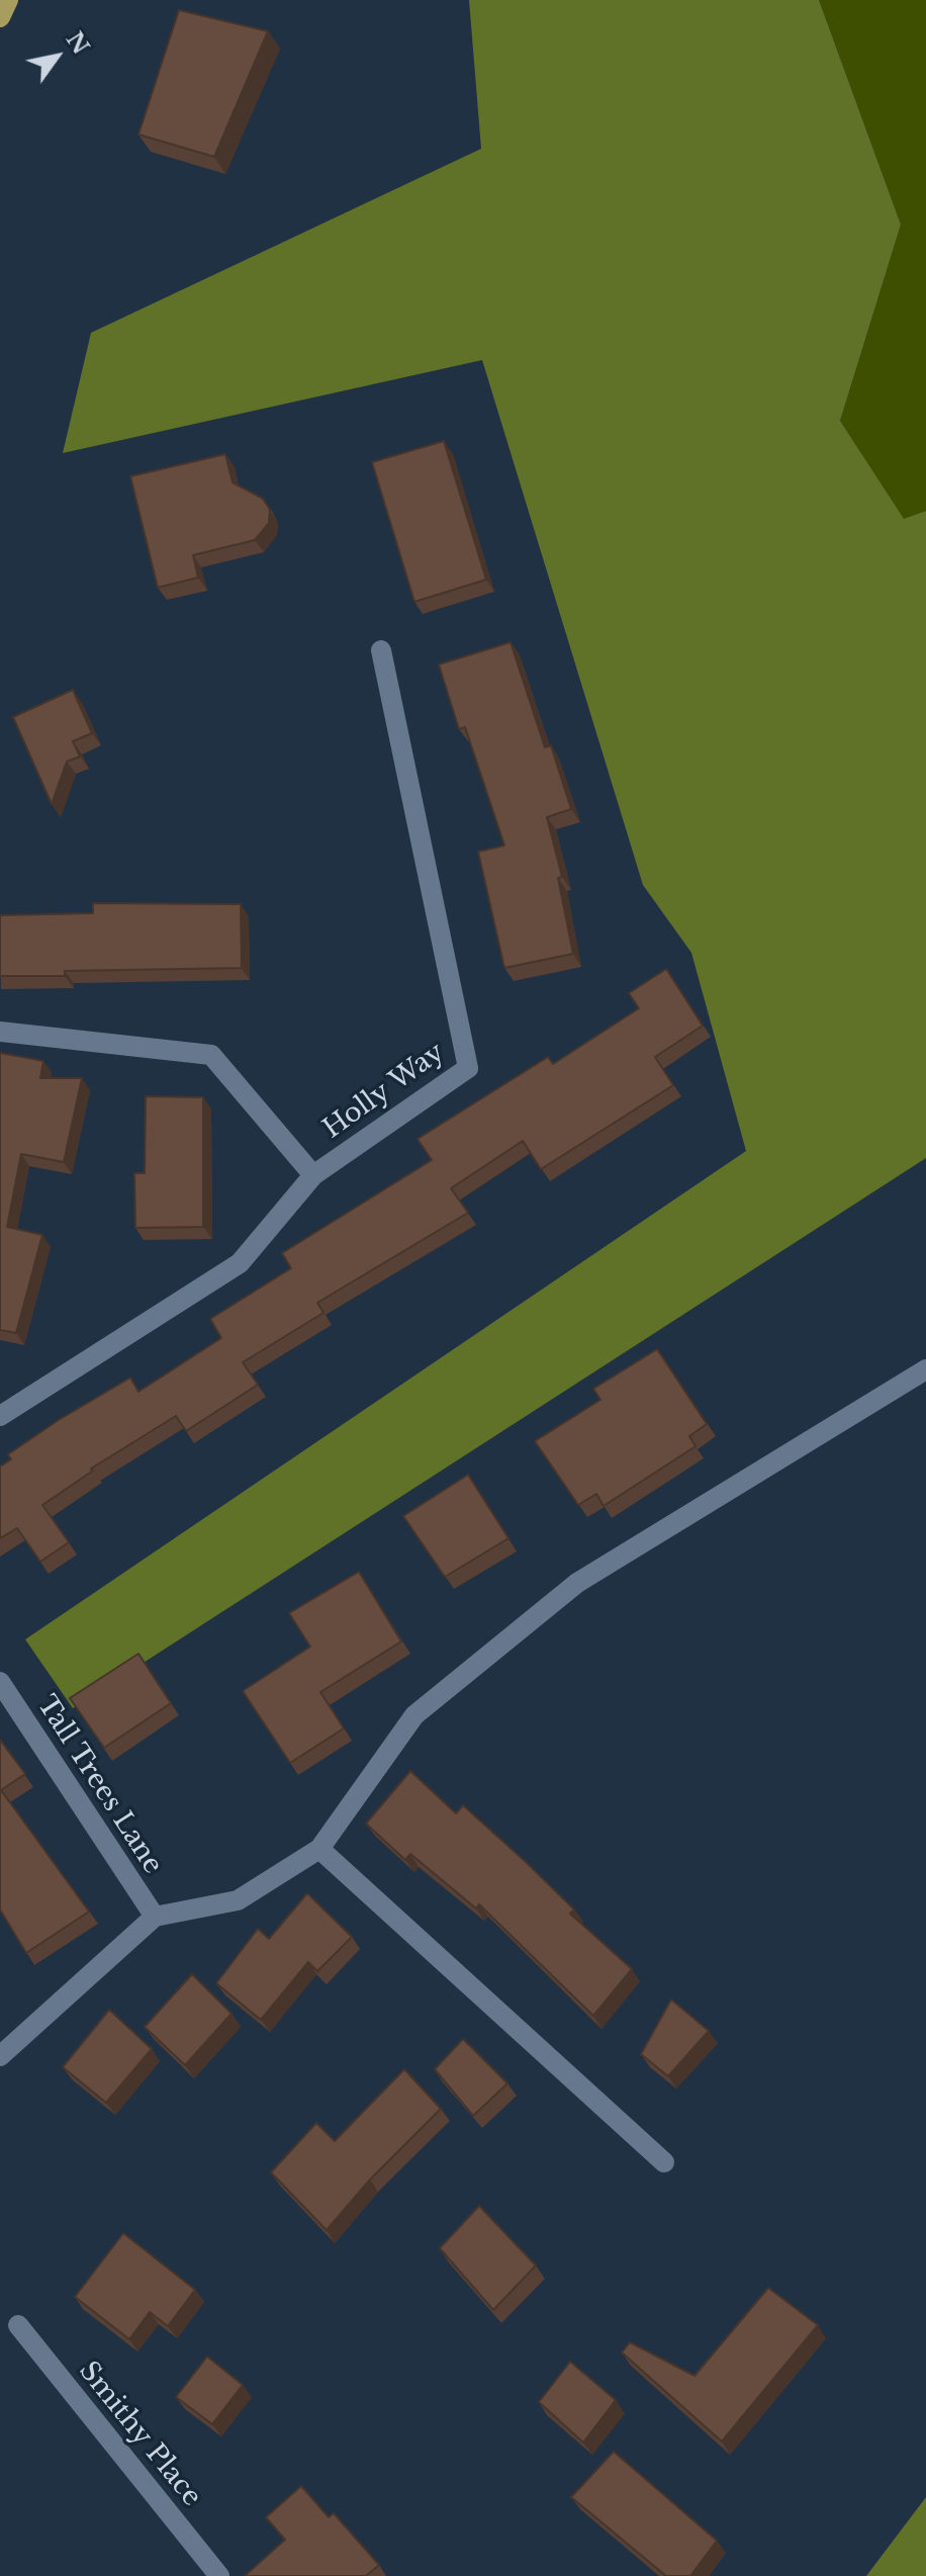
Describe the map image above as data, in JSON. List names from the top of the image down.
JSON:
{
  "streets": {
    "street": ["Holly Way", "Tall Trees Lane", "Smithy Place"]
  },
  "north": "top right"
}
